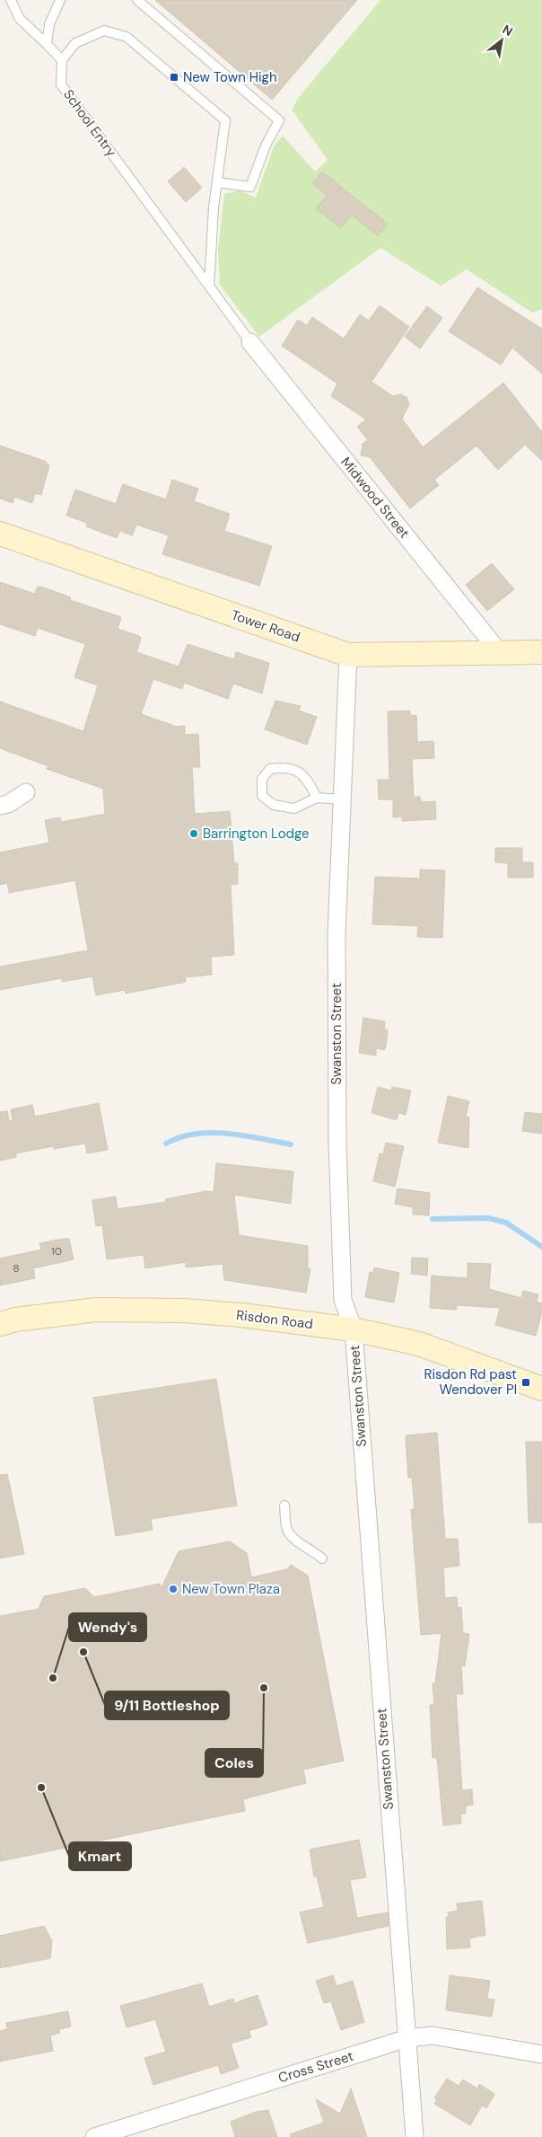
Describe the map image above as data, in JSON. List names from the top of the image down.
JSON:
{
  "streets": {
    "street": [
      "Midwood Street",
      "Tower Road",
      "Swanston Street",
      "Risdon Road",
      "Cross Street"
    ],
    "lane": ["School Entry"]
  },
  "crossings": [
    ["School Entry", "Midwood Street"],
    ["Midwood Street", "Tower Road"],
    ["Tower Road", "Swanston Street"],
    ["Swanston Street", "Risdon Road"],
    ["Swanston Street", "Cross Street"]
  ],
  "places": {
    "transit": ["New Town High", "Risdon Rd past Wendover Pl"],
    "other": [
      "Barrington Lodge",
      "New Town Plaza",
      "9/11 Bottleshop",
      "Wendy's",
      "Coles",
      "Kmart"
    ]
  },
  "house_numbers": ["10", "8"],
  "north": "top right"
}
